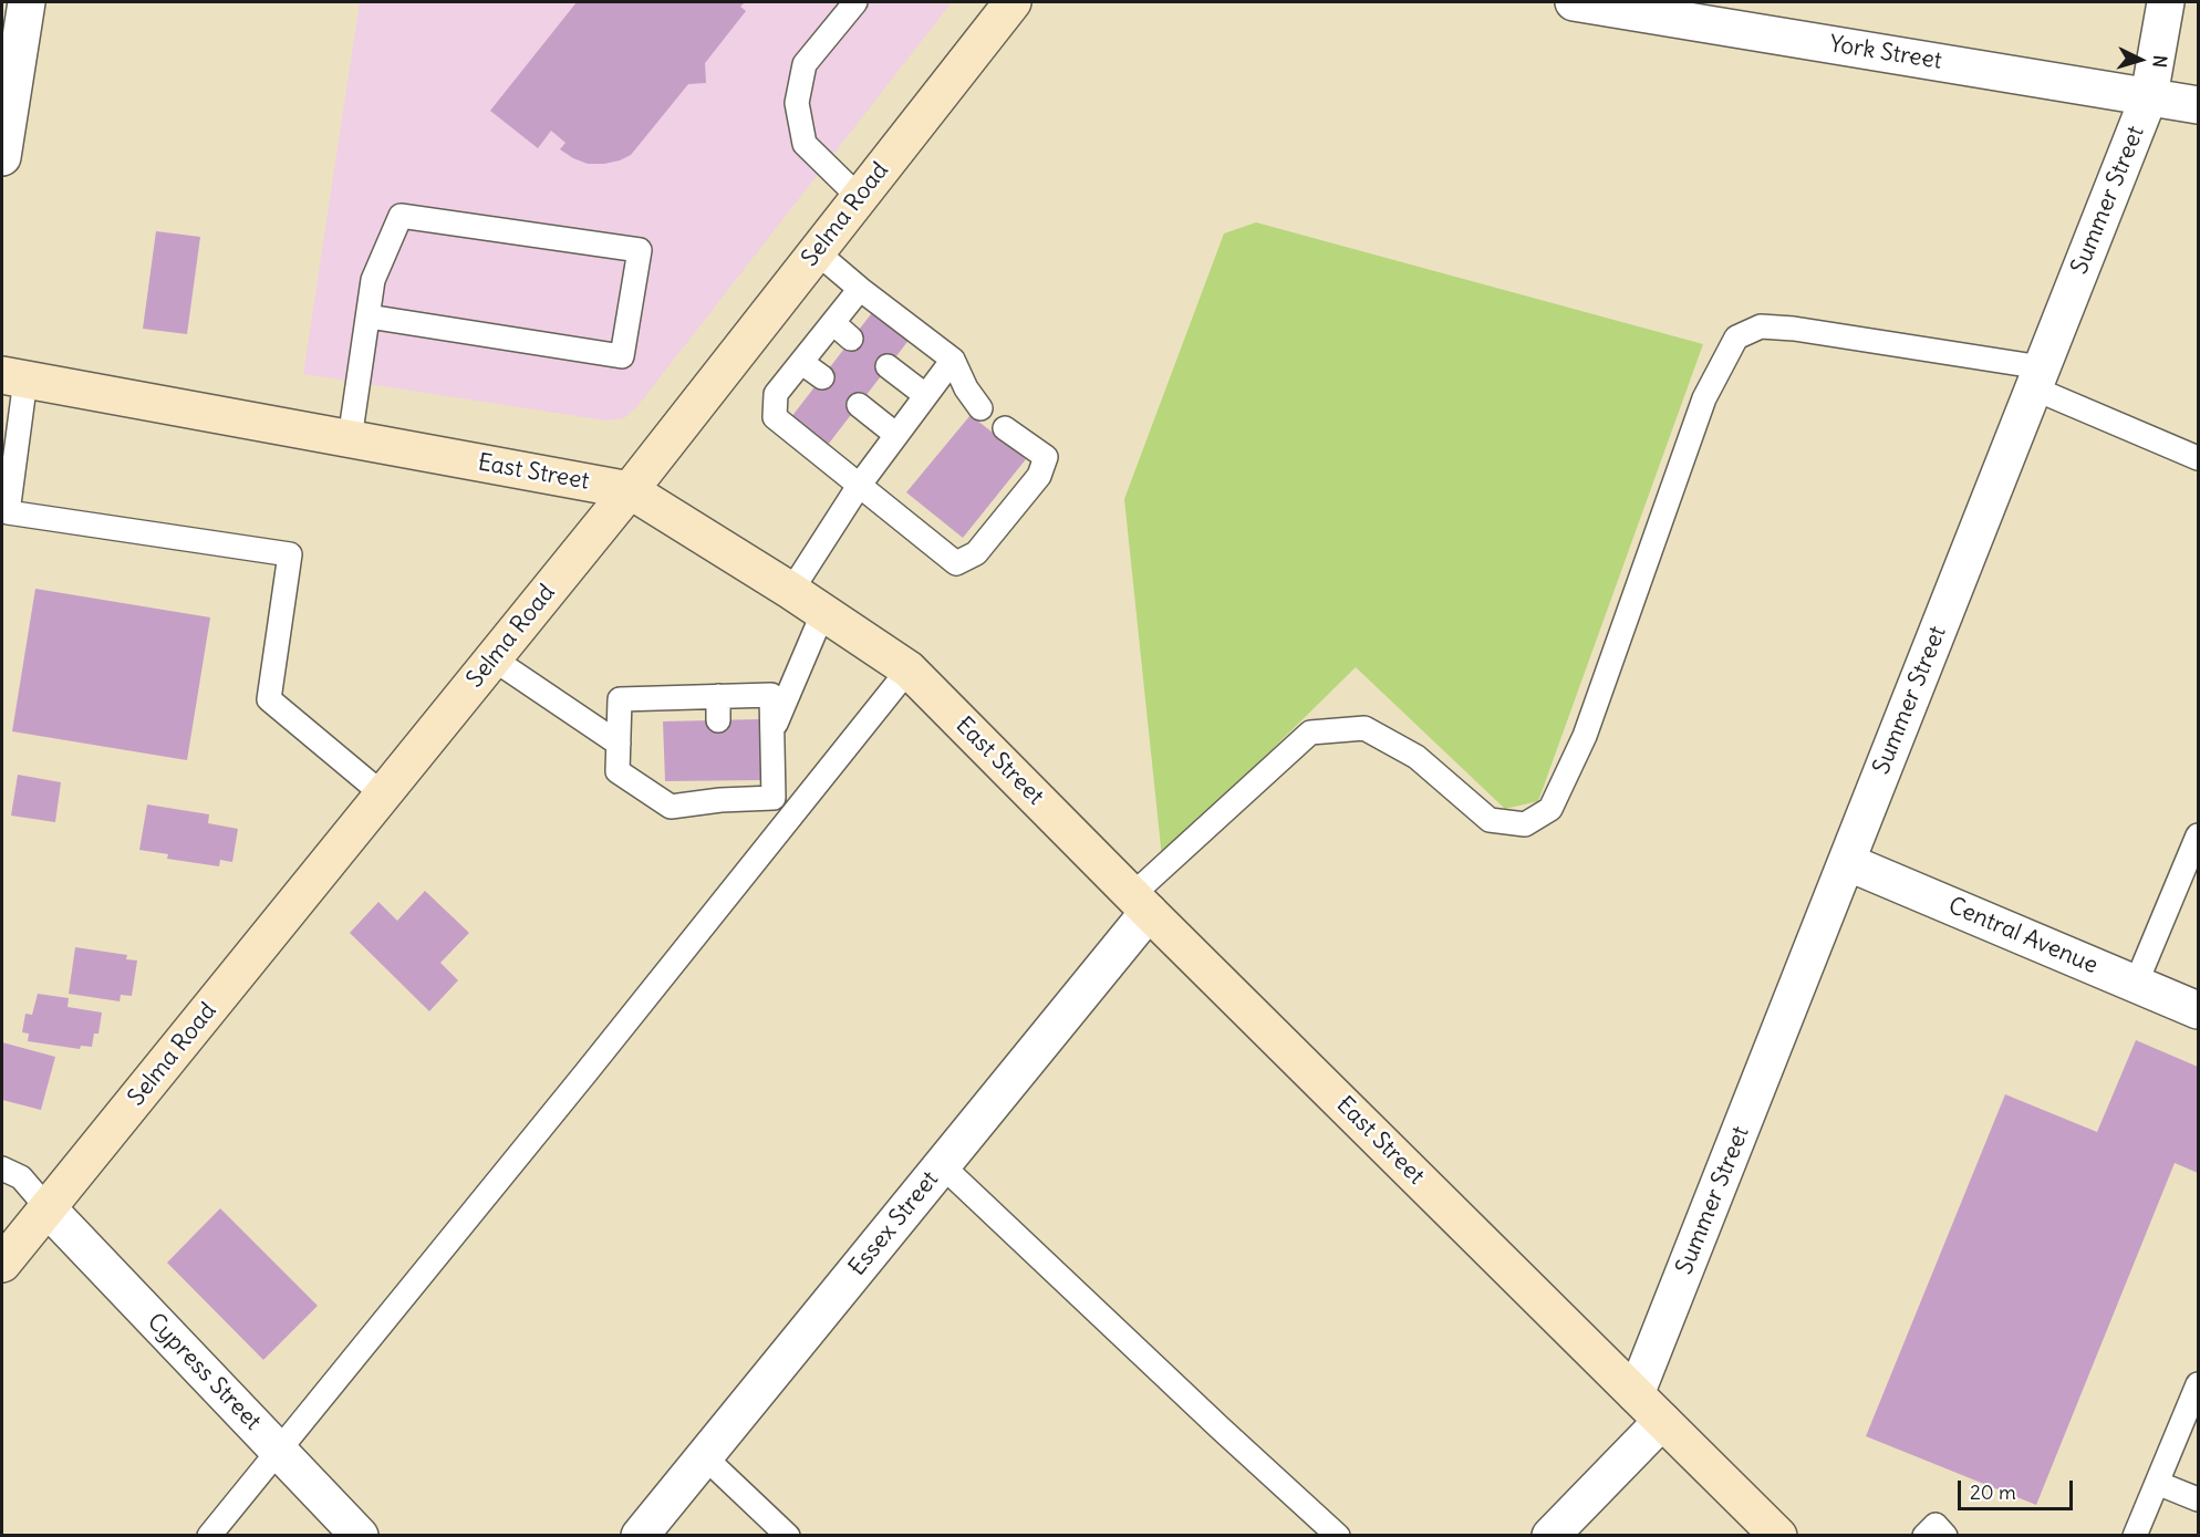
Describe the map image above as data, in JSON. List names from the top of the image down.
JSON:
{
  "streets": {
    "street": [
      "York Street",
      "Summer Street",
      "Selma Road",
      "East Street",
      "Central Avenue",
      "Essex Street",
      "Cypress Street"
    ]
  },
  "crossings": [
    ["York Street", "Summer Street"],
    ["Summer Street", "East Street"],
    ["Summer Street", "Central Avenue"],
    ["Selma Road", "East Street"],
    ["Selma Road", "Cypress Street"],
    ["East Street", "Essex Street"]
  ],
  "scale_bar": "20 m",
  "north": "right"
}
